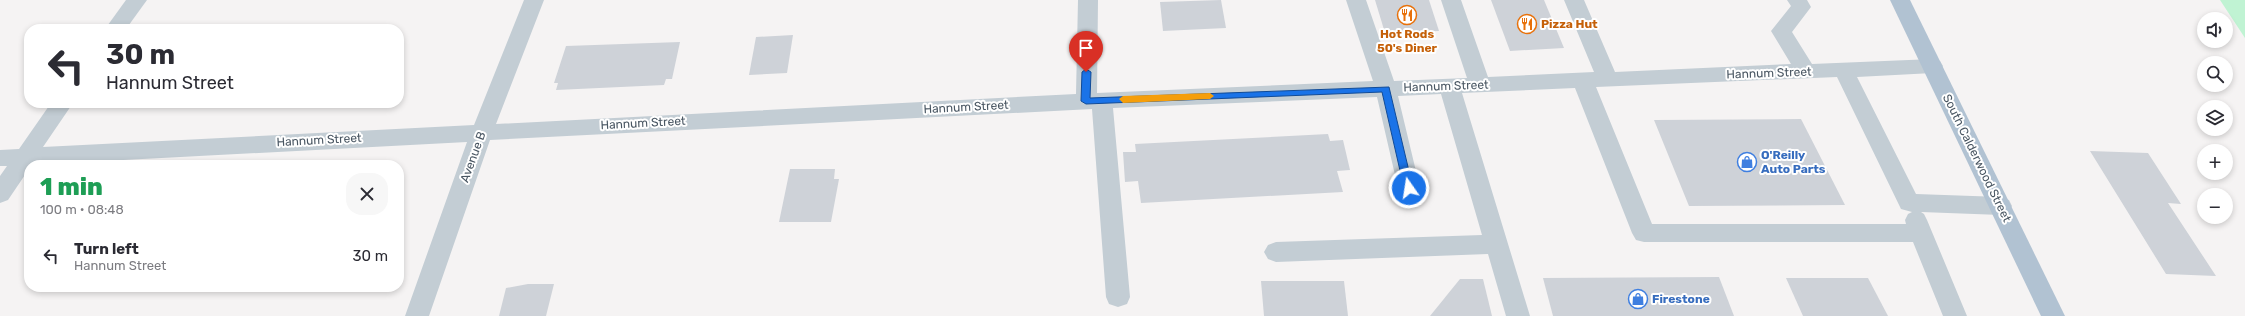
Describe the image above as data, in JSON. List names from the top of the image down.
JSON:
{
  "streets": {
    "main road": ["South Calderwood Street"],
    "street": ["Hannum Street", "Avenue B"]
  },
  "crossings": [
    ["Hannum Street", "Avenue B"],
    ["Hannum Street", "South Calderwood Street"]
  ],
  "places": {
    "restaurant": ["Hot Rods 50's Diner", "Pizza Hut"],
    "shop": ["O'Reilly Auto Parts", "Firestone"]
  },
  "page": {
    "map_buttons": ["+", "−"],
    "turn": ["30 m", "Hannum Street"],
    "heading": ["1 min", "100 m · 08:48"],
    "list": [
      {
        "name": "Turn left",
        "note": "Hannum Street",
        "value": "30 m"
      }
    ]
  }
}
